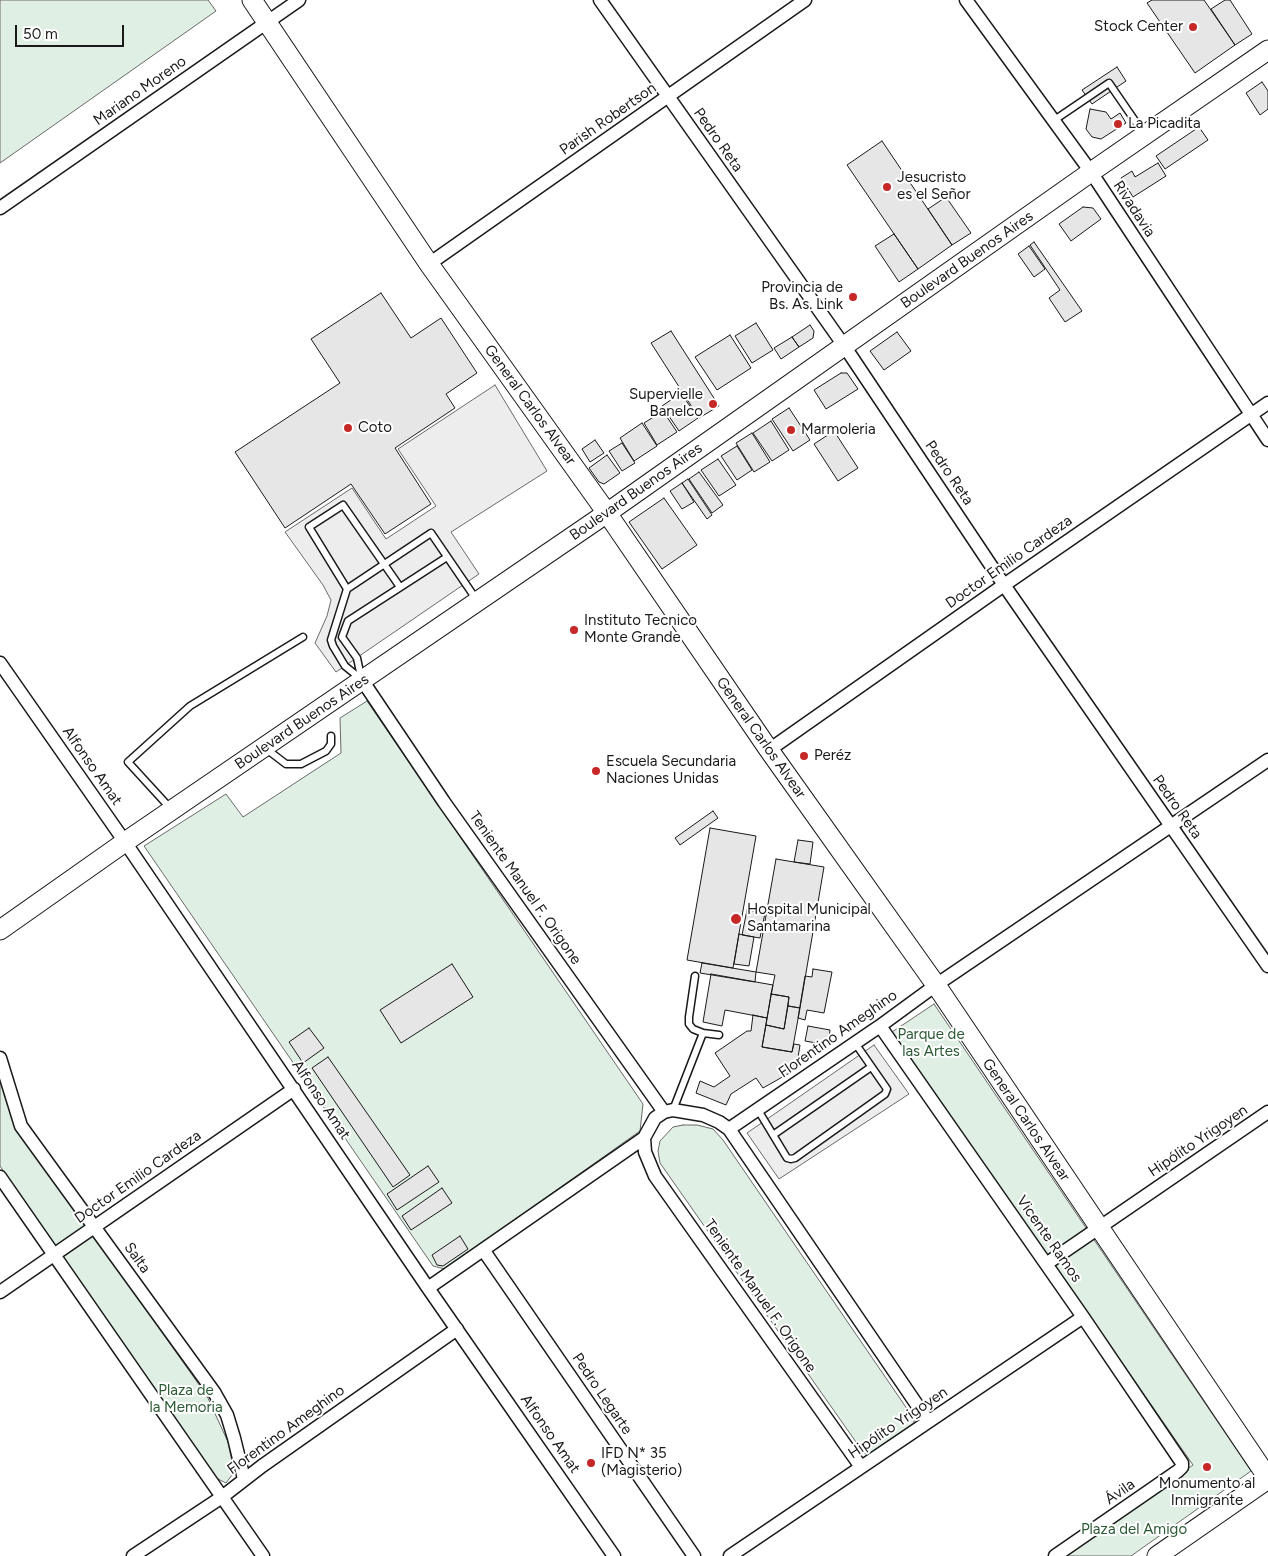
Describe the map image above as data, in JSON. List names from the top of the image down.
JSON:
{
  "streets": {
    "street": [
      "Mariano Moreno",
      "Parish Robertson",
      "Pedro Reta",
      "Rivadavia",
      "Boulevard Buenos Aires",
      "General Carlos Alvear",
      "Doctor Emilio Cardeza",
      "Alfonso Amat",
      "Teniente Manuel F. Origone",
      "Florentino Ameghino",
      "Hipólito Yrigoyen",
      "Vicente Ramos",
      "Salta",
      "Pedro Legarte",
      "Ávila"
    ]
  },
  "crossings": [
    ["Mariano Moreno", "General Carlos Alvear"],
    ["Parish Robertson", "Pedro Reta"],
    ["Parish Robertson", "General Carlos Alvear"],
    ["Pedro Reta", "Boulevard Buenos Aires"],
    ["Pedro Reta", "Doctor Emilio Cardeza"],
    ["Pedro Reta", "Florentino Ameghino"],
    ["Rivadavia", "Boulevard Buenos Aires"],
    ["Rivadavia", "Doctor Emilio Cardeza"],
    ["Boulevard Buenos Aires", "General Carlos Alvear"],
    ["Boulevard Buenos Aires", "Alfonso Amat"],
    ["Boulevard Buenos Aires", "Teniente Manuel F. Origone"],
    ["General Carlos Alvear", "Doctor Emilio Cardeza"],
    ["General Carlos Alvear", "Florentino Ameghino"],
    ["General Carlos Alvear", "Hipólito Yrigoyen"],
    ["Doctor Emilio Cardeza", "Alfonso Amat"],
    ["Doctor Emilio Cardeza", "Salta"],
    ["Alfonso Amat", "Florentino Ameghino"],
    ["Teniente Manuel F. Origone", "Hipólito Yrigoyen"],
    ["Florentino Ameghino", "Vicente Ramos"],
    ["Florentino Ameghino", "Salta"],
    ["Hipólito Yrigoyen", "Vicente Ramos"],
    ["Vicente Ramos", "Ávila"]
  ],
  "parks": ["Parque de las Artes", "Plaza de la Memoria", "Plaza del Amigo"],
  "places": [
    "Stock Center",
    "La Picadita",
    "Jesucristo es el Señor",
    "Provincia de Bs. As. Link",
    "Supervielle Banelco",
    "Coto",
    "Marmoleria",
    "Instituto Tecnico Monte Grande",
    "Peréz",
    "Escuela Secundaria Naciones Unidas",
    "Hospital Municipal Santamarina",
    "IFD N* 35 (Magisterio)",
    "Monumento al Inmigrante"
  ],
  "scale_bar": "50 m"
}
